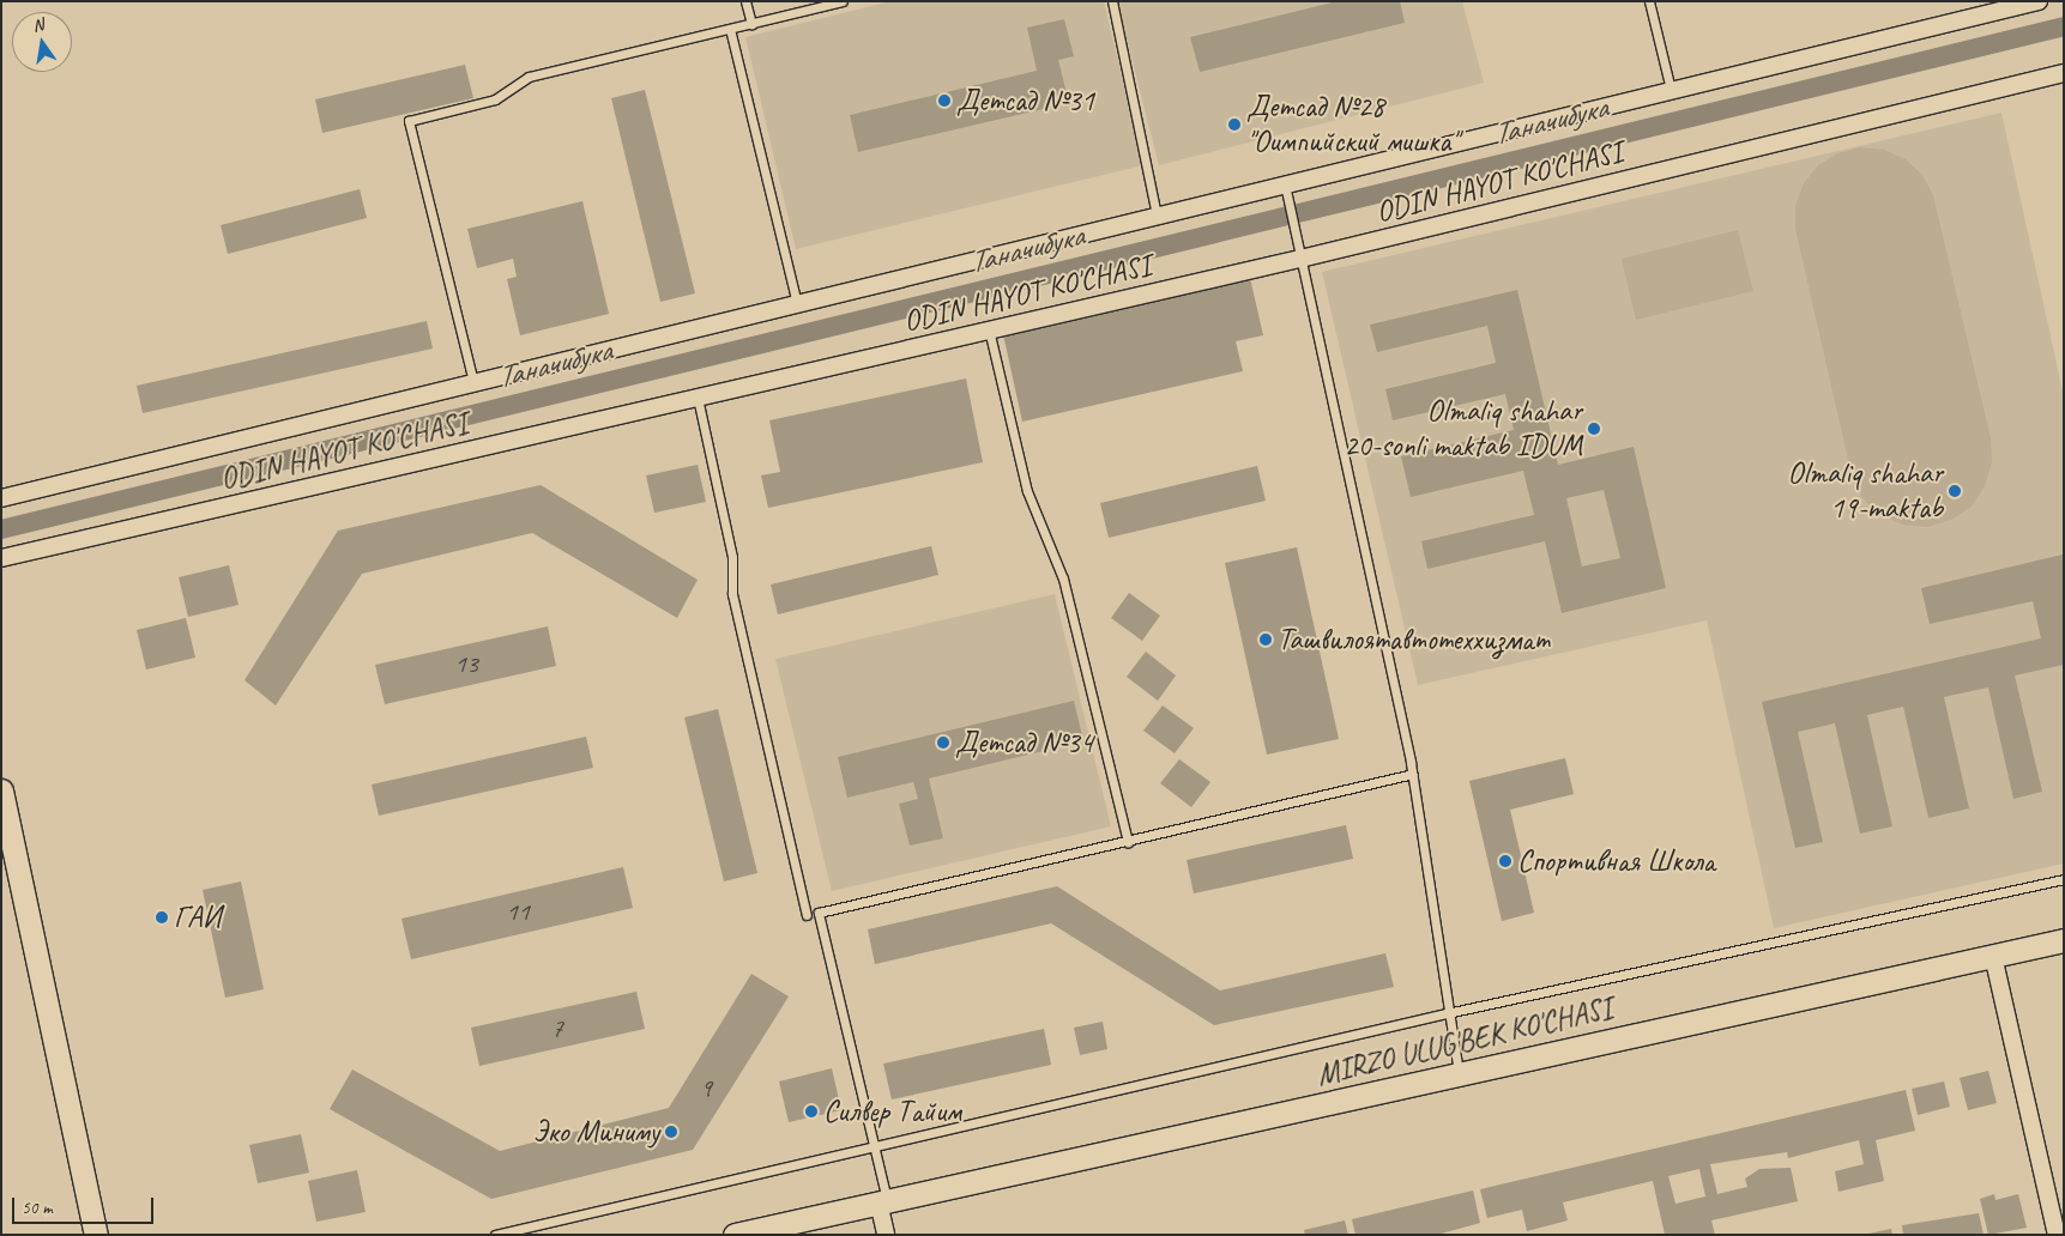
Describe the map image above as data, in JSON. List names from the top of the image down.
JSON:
{
  "streets": {
    "main road": ["MIRZO ULUG'BEK KO'CHASI"],
    "street": ["ODIN HAYOT KO'CHASI"]
  },
  "water": ["Таначибука"],
  "places": [
    "Детсад №31",
    "Детсад №28 \"Оимпийский мишка\"",
    "Olmaliq shahar 20-sonli maktab IDUM",
    "Olmaliq shahar 19-maktab",
    "Ташвилоятавтотеххизмат",
    "Детсад №34",
    "Спортивная Школа",
    "ГАИ",
    "Силвер Тайим",
    "Эко Миниму"
  ],
  "house_numbers": [
    "13",
    "11",
    "7",
    "9"
  ],
  "scale_bar": "50 m",
  "north": "top"
}
